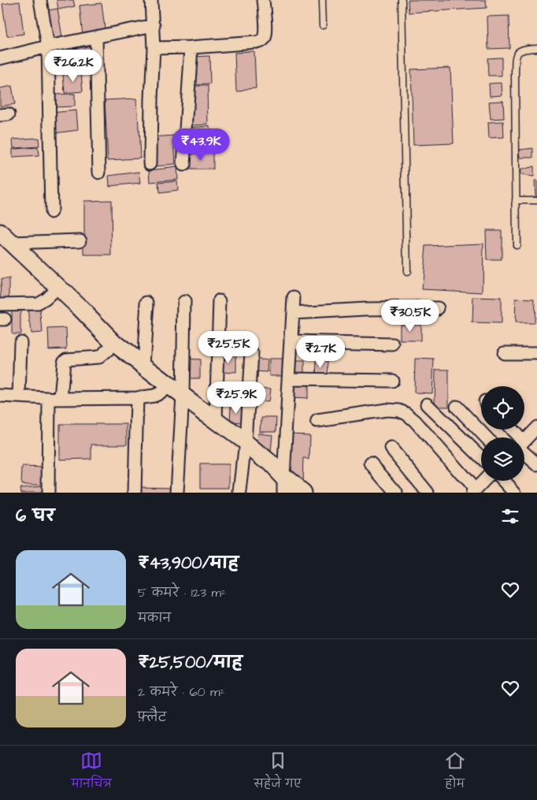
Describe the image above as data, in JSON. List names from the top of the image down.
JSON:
{
  "page": {
    "price": [
      "₹26.2K",
      "₹43.9K",
      "₹30.5K",
      "₹25.5K",
      "₹27K",
      "₹25.9K"
    ],
    "heading": "6 घर",
    "list": [
      {
        "name": "₹43,900/माह",
        "note": "5 कमरे · 123 m² · मकान"
      },
      {
        "name": "₹25,500/माह",
        "note": "2 कमरे · 60 m² · फ़्लैट"
      }
    ],
    "tabs": ["मानचित्र", "सहेजे गए", "होम"]
  }
}
